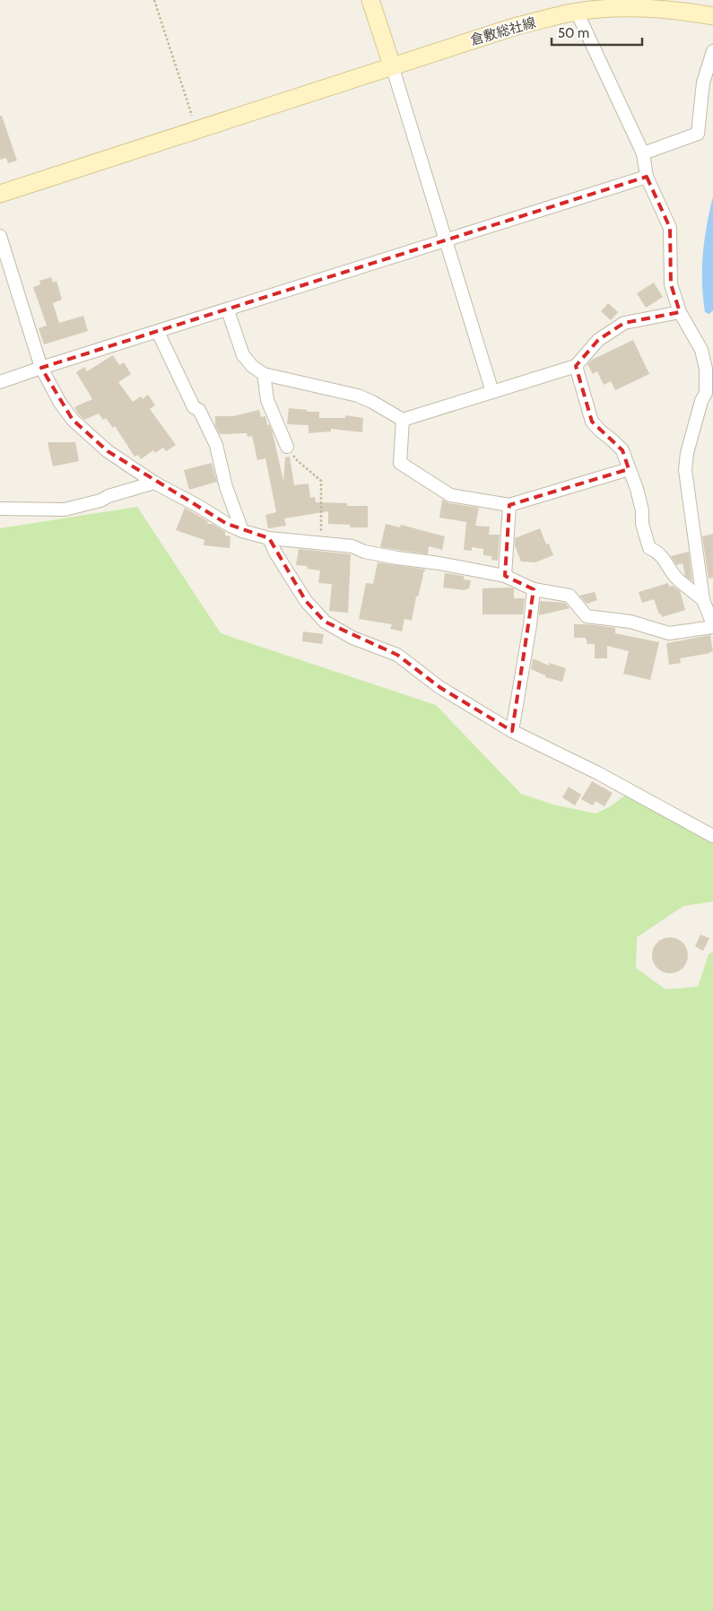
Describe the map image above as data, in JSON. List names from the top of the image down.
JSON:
{
  "streets": {
    "street": ["倉敷総社線"]
  },
  "scale_bar": "50 m"
}
